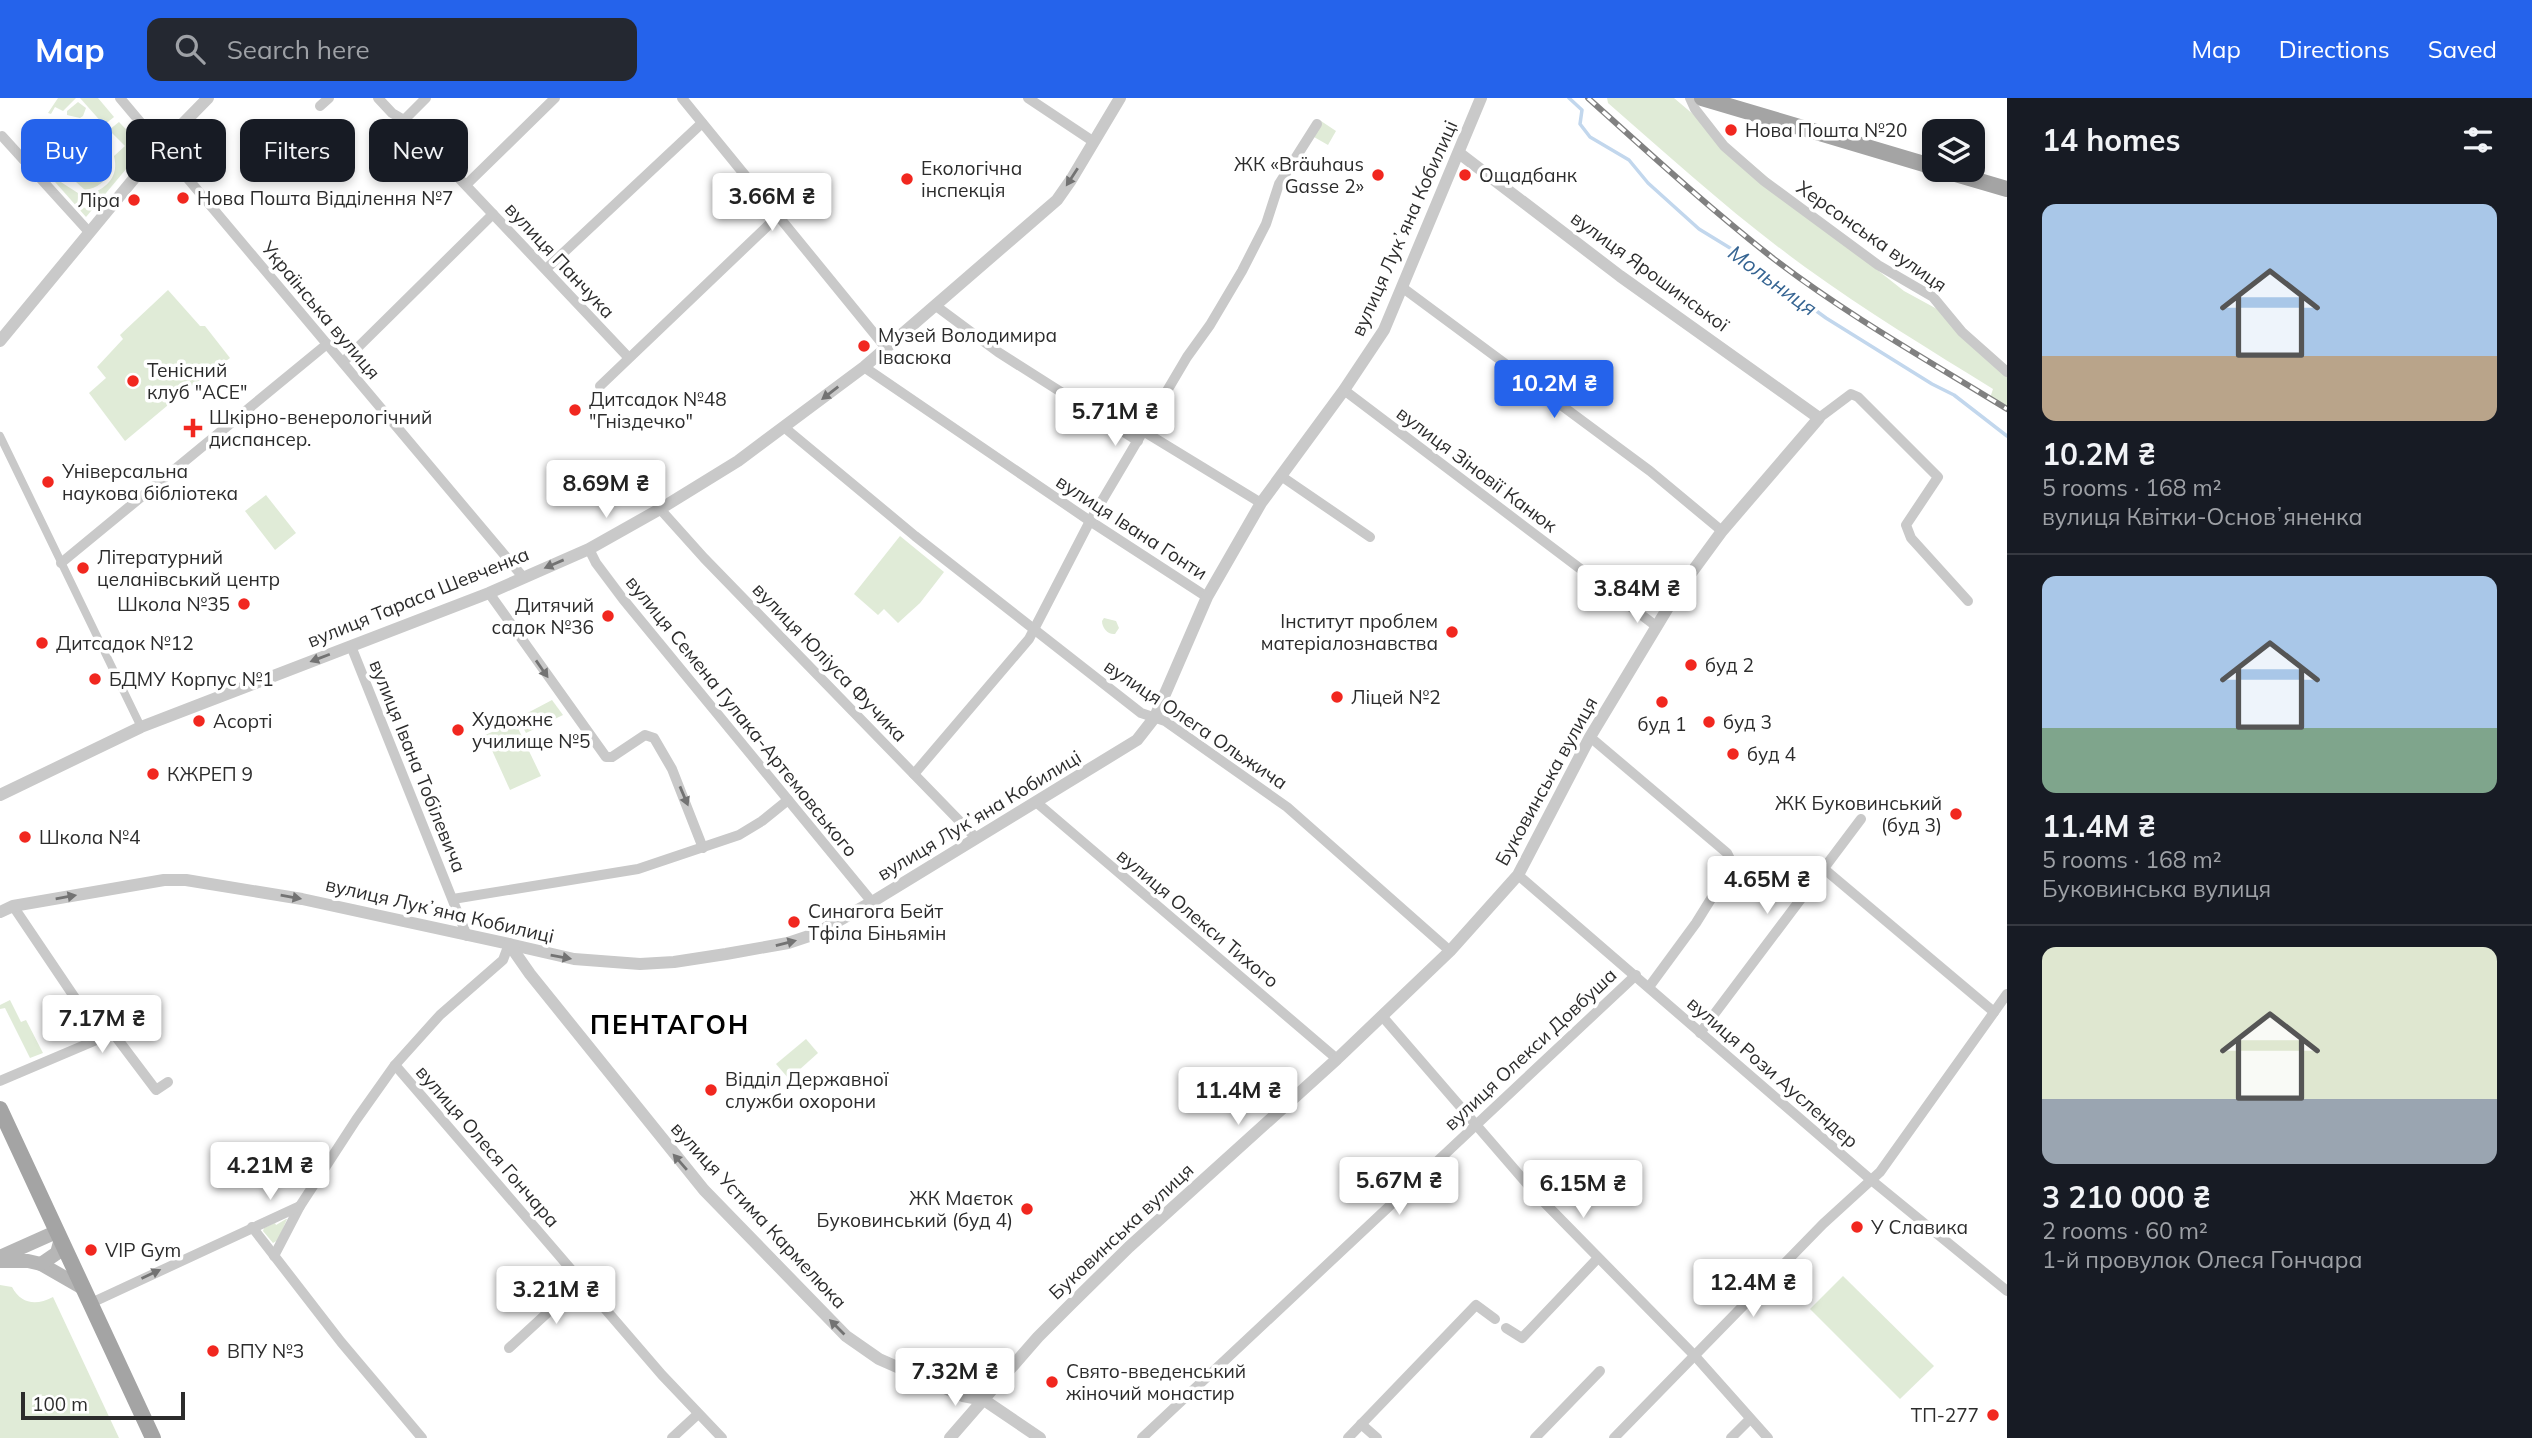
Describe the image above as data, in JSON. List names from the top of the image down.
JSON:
{
  "streets": {
    "street": [
      "вулиця Лукʼяна Кобилиці",
      "Херсонська вулиця",
      "вулиця Панчука",
      "вулиця Ярошинської",
      "Українська вулиця",
      "вулиця Зіновії Канюк",
      "вулиця Івана Гонти",
      "вулиця Тараса Шевченка",
      "вулиця Юліуса Фучика",
      "вулиця Семена Гулака-Артемовського",
      "вулиця Олега Ольжича",
      "вулиця Івана Тобілевича",
      "Буковинська вулиця",
      "вулиця Олекси Тихого",
      "вулиця Олекси Довбуша",
      "вулиця Рози Ауслендер",
      "вулиця Олеся Гончара",
      "вулиця Устима Кармелюка"
    ]
  },
  "crossings": [
    ["вулиця Лукʼяна Кобилиці", "вулиця Ярошинської"],
    ["вулиця Лукʼяна Кобилиці", "вулиця Зіновії Канюк"],
    ["вулиця Лукʼяна Кобилиці", "вулиця Івана Гонти"],
    ["вулиця Лукʼяна Кобилиці", "вулиця Юліуса Фучика"],
    ["вулиця Лукʼяна Кобилиці", "вулиця Семена Гулака-Артемовського"],
    ["вулиця Лукʼяна Кобилиці", "вулиця Олега Ольжича"],
    ["вулиця Лукʼяна Кобилиці", "вулиця Івана Тобілевича"],
    ["вулиця Лукʼяна Кобилиці", "вулиця Олекси Тихого"],
    ["вулиця Лукʼяна Кобилиці", "вулиця Устима Кармелюка"],
    ["вулиця Ярошинської", "Буковинська вулиця"],
    ["Українська вулиця", "вулиця Тараса Шевченка"],
    ["вулиця Зіновії Канюк", "Буковинська вулиця"],
    ["вулиця Івана Гонти", "вулиця Тараса Шевченка"],
    ["вулиця Тараса Шевченка", "вулиця Юліуса Фучика"],
    ["вулиця Тараса Шевченка", "вулиця Семена Гулака-Артемовського"],
    ["вулиця Тараса Шевченка", "вулиця Олега Ольжича"],
    ["вулиця Тараса Шевченка", "вулиця Івана Тобілевича"],
    ["вулиця Олега Ольжича", "Буковинська вулиця"],
    ["Буковинська вулиця", "вулиця Олекси Тихого"],
    ["Буковинська вулиця", "вулиця Рози Ауслендер"],
    ["Буковинська вулиця", "вулиця Устима Кармелюка"],
    ["вулиця Олекси Довбуша", "вулиця Рози Ауслендер"]
  ],
  "one_way": ["вулиця Лукʼяна Кобилиці", "вулиця Тараса Шевченка", "вулиця Устима Кармелюка"],
  "districts": ["ПЕНТАГОН"],
  "water": ["Мольниця"],
  "places": {
    "other": [
      "Нова Пошта №20",
      "ЖК «Bräuhaus Gasse 2»",
      "Ощадбанк",
      "Екологічна інспекція",
      "Нова Пошта Відділення №7",
      "Ліра",
      "Музей Володимира Івасюка",
      "Тенісний клуб \"ACE\"",
      "Дитсадок №48 \"Гніздечко\"",
      "Універсальна наукова бібліотека",
      "Літературний целанівський центр",
      "Школа №35",
      "Дитячий садок №36",
      "Інститут проблем матеріалознавства",
      "Дитсадок №12",
      "буд 2",
      "БДМУ Корпус №1",
      "Ліцей №2",
      "буд 1",
      "Асорті",
      "буд 3",
      "Художнє училище №5",
      "буд 4",
      "КЖРЕП 9",
      "ЖК Буковинський (буд 3)",
      "Школа №4",
      "Синагога Бейт Тфіла Біньямін",
      "Відділ Державної служби охорони",
      "ЖК Маєток Буковинський (буд 4)",
      "У Славика",
      "VIP Gym",
      "ВПУ №3",
      "Свято-введенський жіночий монастир",
      "ТП-277"
    ],
    "health": ["Шкірно-венерологічний диспансер."]
  },
  "scale_bar": "100 m",
  "page": {
    "header": "Map",
    "search": "Search here",
    "nav": ["Map", "Directions", "Saved"],
    "heading": "14 homes",
    "chip": [
      "Buy",
      "Rent",
      "Filters",
      "New"
    ],
    "price": [
      "3.66M ₴",
      "10.2M ₴",
      "5.71M ₴",
      "8.69M ₴",
      "3.84M ₴",
      "4.65M ₴",
      "7.17M ₴",
      "11.4M ₴",
      "4.21M ₴",
      "5.67M ₴",
      "6.15M ₴",
      "12.4M ₴",
      "3.21M ₴",
      "7.32M ₴"
    ],
    "list": [
      {
        "name": "10.2M ₴",
        "note": "5 rooms · 168 m² · вулиця Квітки-Основʼяненка"
      },
      {
        "name": "11.4M ₴",
        "note": "5 rooms · 168 m² · Буковинська вулиця"
      },
      {
        "name": "3 210 000 ₴",
        "note": "2 rooms · 60 m² · 1-й провулок Олеся Гончара"
      }
    ],
    "scale": "100 m"
  }
}
